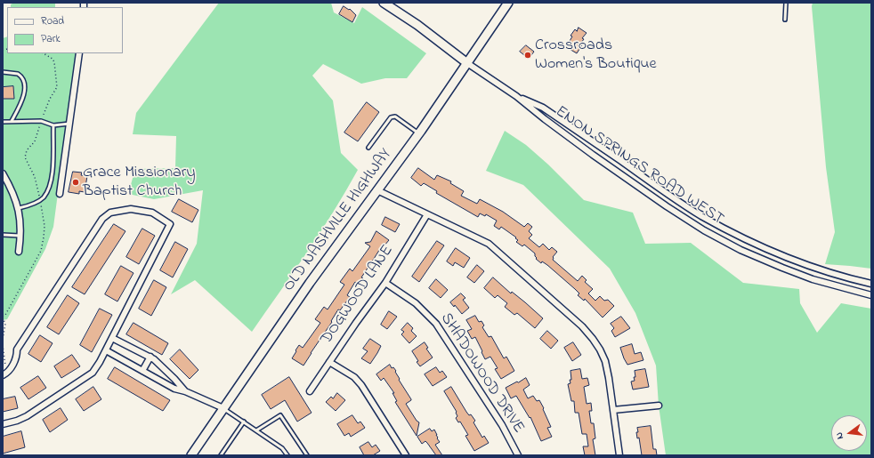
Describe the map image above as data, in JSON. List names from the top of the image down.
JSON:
{
  "streets": {
    "main road": ["ENON SPRINGS ROAD WEST", "OLD NASHVILLE HIGHWAY"],
    "street": ["DOGWOOD LANE", "SHADOWOOD DRIVE"]
  },
  "crossings": [
    ["ENON SPRINGS ROAD WEST", "OLD NASHVILLE HIGHWAY"],
    ["DOGWOOD LANE", "SHADOWOOD DRIVE"]
  ],
  "places": ["Crossroads Women's Boutique", "Grace Missionary Baptist Church"],
  "legend": ["Road", "Park"],
  "north": "left"
}
